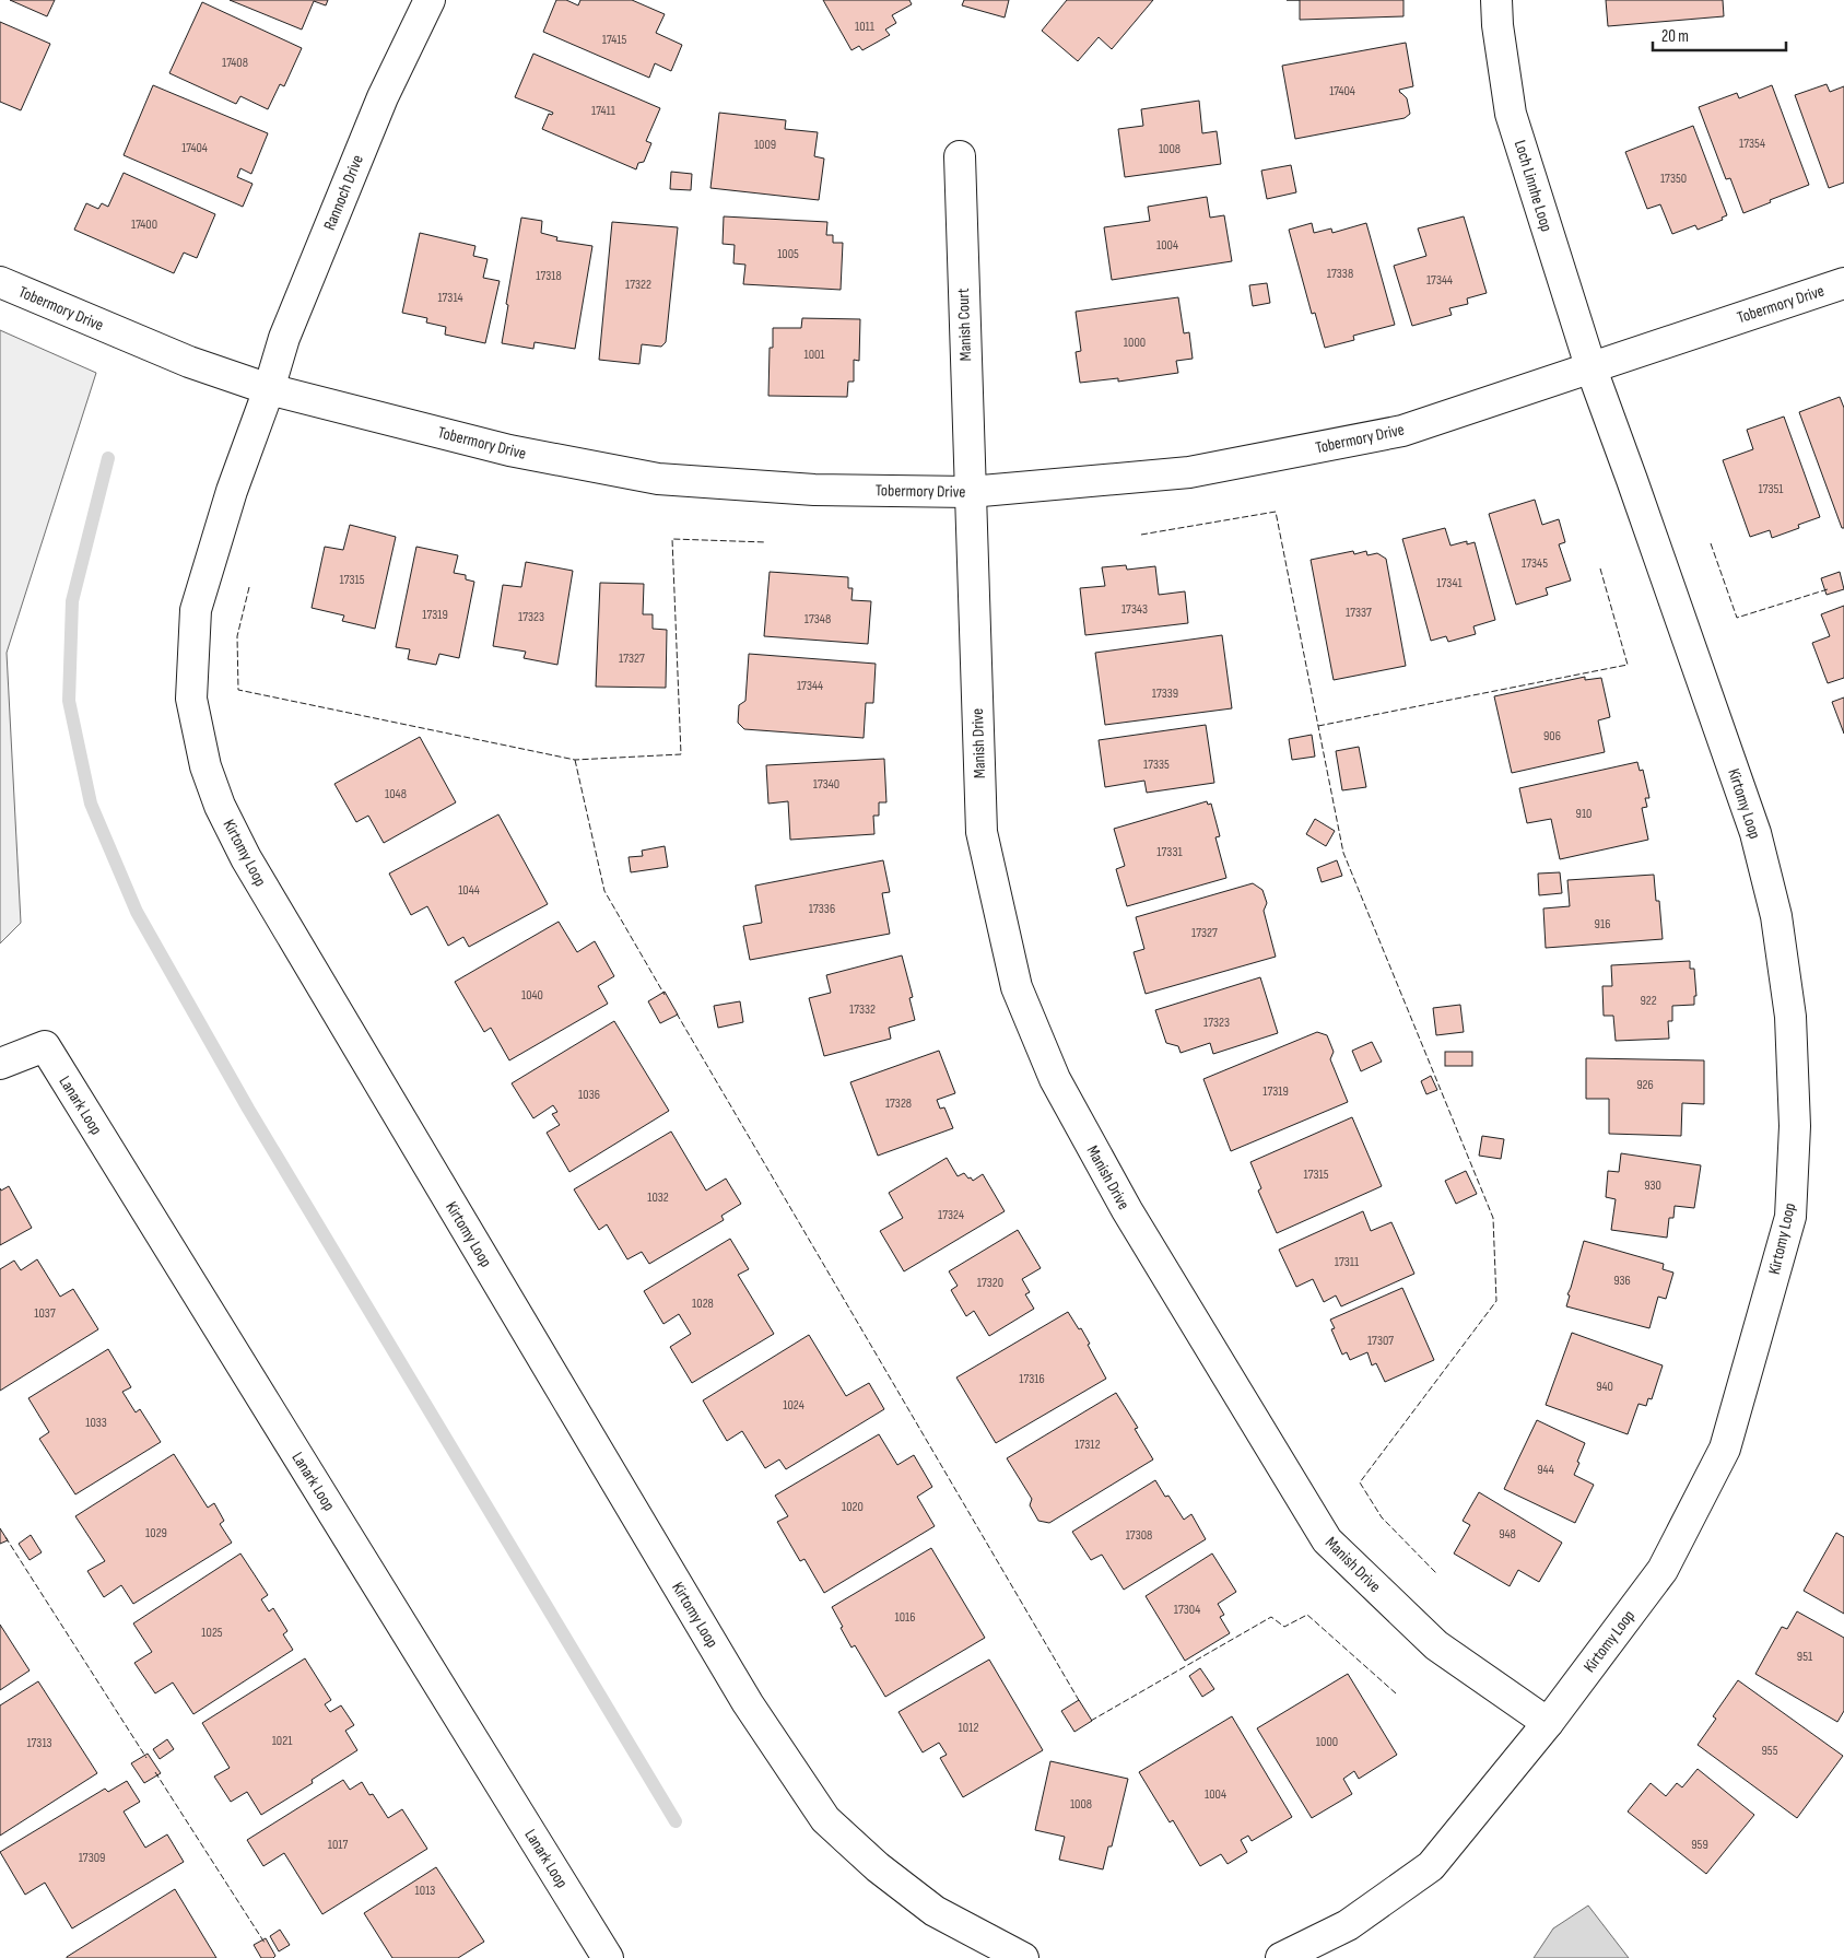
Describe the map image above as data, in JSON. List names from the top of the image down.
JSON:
{
  "streets": {
    "street": [
      "Loch Linnhe Loop",
      "Rannoch Drive",
      "Tobermory Drive",
      "Manish Court",
      "Manish Drive",
      "Kirtomy Loop",
      "Lanark Loop"
    ]
  },
  "crossings": [
    ["Loch Linnhe Loop", "Tobermory Drive"],
    ["Loch Linnhe Loop", "Kirtomy Loop"],
    ["Rannoch Drive", "Tobermory Drive"],
    ["Rannoch Drive", "Kirtomy Loop"],
    ["Tobermory Drive", "Manish Court"],
    ["Tobermory Drive", "Manish Drive"],
    ["Tobermory Drive", "Kirtomy Loop"],
    ["Manish Court", "Manish Drive"],
    ["Manish Drive", "Kirtomy Loop"]
  ],
  "house_numbers": [
    "1011",
    "17415",
    "17408",
    "17404",
    "17411",
    "17354",
    "1009",
    "17404",
    "1008",
    "17350",
    "17400",
    "1004",
    "1005",
    "17338",
    "17318",
    "17344",
    "17322",
    "17314",
    "1000",
    "1001",
    "17351",
    "17345",
    "17315",
    "17341",
    "17343",
    "17337",
    "17319",
    "17323",
    "17348",
    "17327",
    "17344",
    "17339",
    "906",
    "17335",
    "17340",
    "1048",
    "910",
    "17331",
    "1044",
    "17336",
    "916",
    "17327",
    "1040",
    "922",
    "17332",
    "17323",
    "926",
    "17319",
    "1036",
    "17328",
    "17315",
    "930",
    "1032",
    "17324",
    "17311",
    "936",
    "17320",
    "1028",
    "1037",
    "17307",
    "17316",
    "940",
    "1024",
    "1033",
    "17312",
    "944",
    "1020",
    "1029",
    "948",
    "17308",
    "17304",
    "1016",
    "1025",
    "951",
    "1012",
    "1021",
    "1000",
    "17313",
    "955",
    "1004",
    "1008",
    "1017",
    "959",
    "17309",
    "1013"
  ],
  "scale_bar": "20 m"
}
